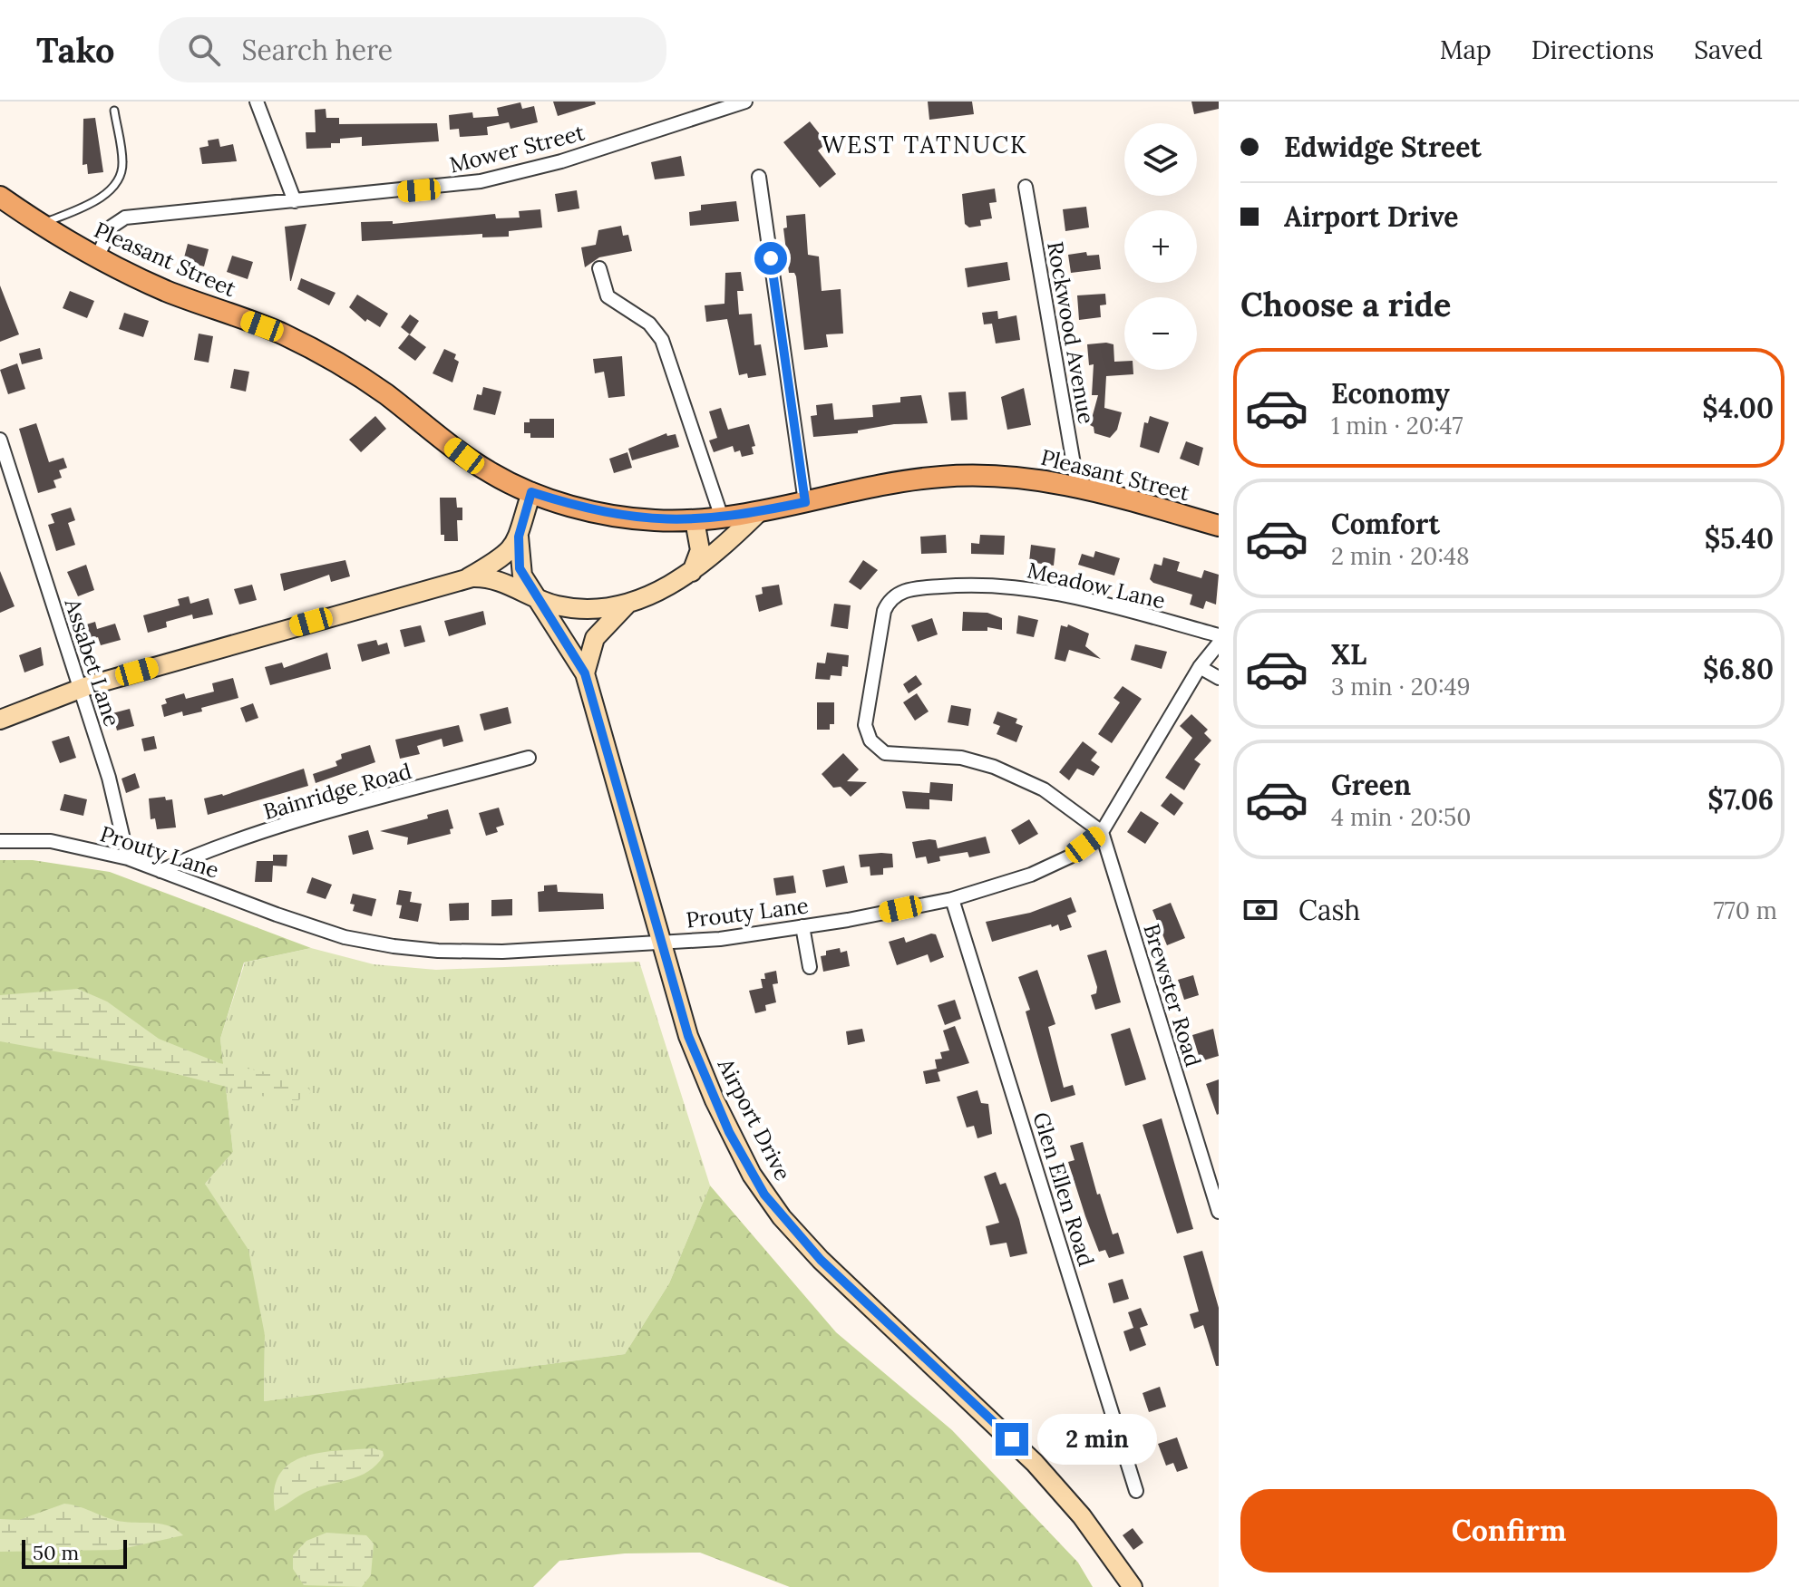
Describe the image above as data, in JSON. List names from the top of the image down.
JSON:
{
  "streets": {
    "main road": ["Pleasant Street", "Airport Drive"],
    "street": [
      "Mower Street",
      "Rockwood Avenue",
      "Meadow Lane",
      "Assabet Lane",
      "Bainridge Road",
      "Prouty Lane",
      "Brewster Road",
      "Glen Ellen Road"
    ]
  },
  "crossings": [
    ["Mower Street", "Pleasant Street"],
    ["Pleasant Street", "Rockwood Avenue"],
    ["Meadow Lane", "Prouty Lane"],
    ["Meadow Lane", "Brewster Road"],
    ["Assabet Lane", "Prouty Lane"],
    ["Bainridge Road", "Prouty Lane"],
    ["Prouty Lane", "Brewster Road"],
    ["Prouty Lane", "Airport Drive"],
    ["Prouty Lane", "Glen Ellen Road"]
  ],
  "districts": ["WEST TATNUCK"],
  "scale_bar": "50 m",
  "page": {
    "header": "Tako",
    "search": "Search here",
    "nav": ["Map", "Directions", "Saved"],
    "banner": ["Edwidge Street", "Airport Drive"],
    "map_buttons": ["+", "−"],
    "heading": "Choose a ride",
    "list": [
      {
        "name": "Economy",
        "note": "1 min · 20:47",
        "value": "$4.00"
      },
      {
        "name": "Comfort",
        "note": "2 min · 20:48",
        "value": "$5.40"
      },
      {
        "name": "XL",
        "note": "3 min · 20:49",
        "value": "$6.80"
      },
      {
        "name": "Green",
        "note": "4 min · 20:50",
        "value": "$7.06"
      }
    ],
    "pay": ["Cash", "770 m"],
    "bubble": "2 min",
    "buttons": "Confirm",
    "scale": "50 m"
  }
}
